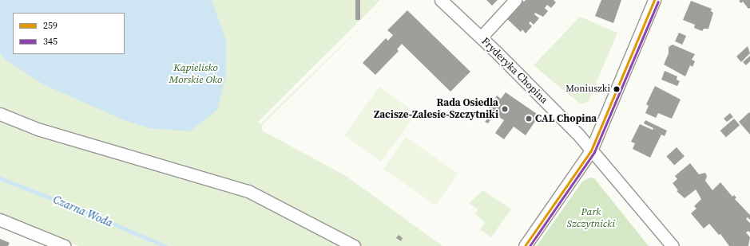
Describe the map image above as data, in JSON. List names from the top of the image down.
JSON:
{
  "streets": {
    "street": ["Fryderyka Chopina"]
  },
  "water": ["Czarna Woda"],
  "parks": ["Kąpielisko Morskie Oko", "Park Szczytnicki"],
  "places": ["Moniuszki", "Rada Osiedla Zacisze-Zalesie-Szczytniki", "CAL Chopina"],
  "lines": ["transit line 259", "transit line 345"],
  "legend": ["259", "345"]
}
